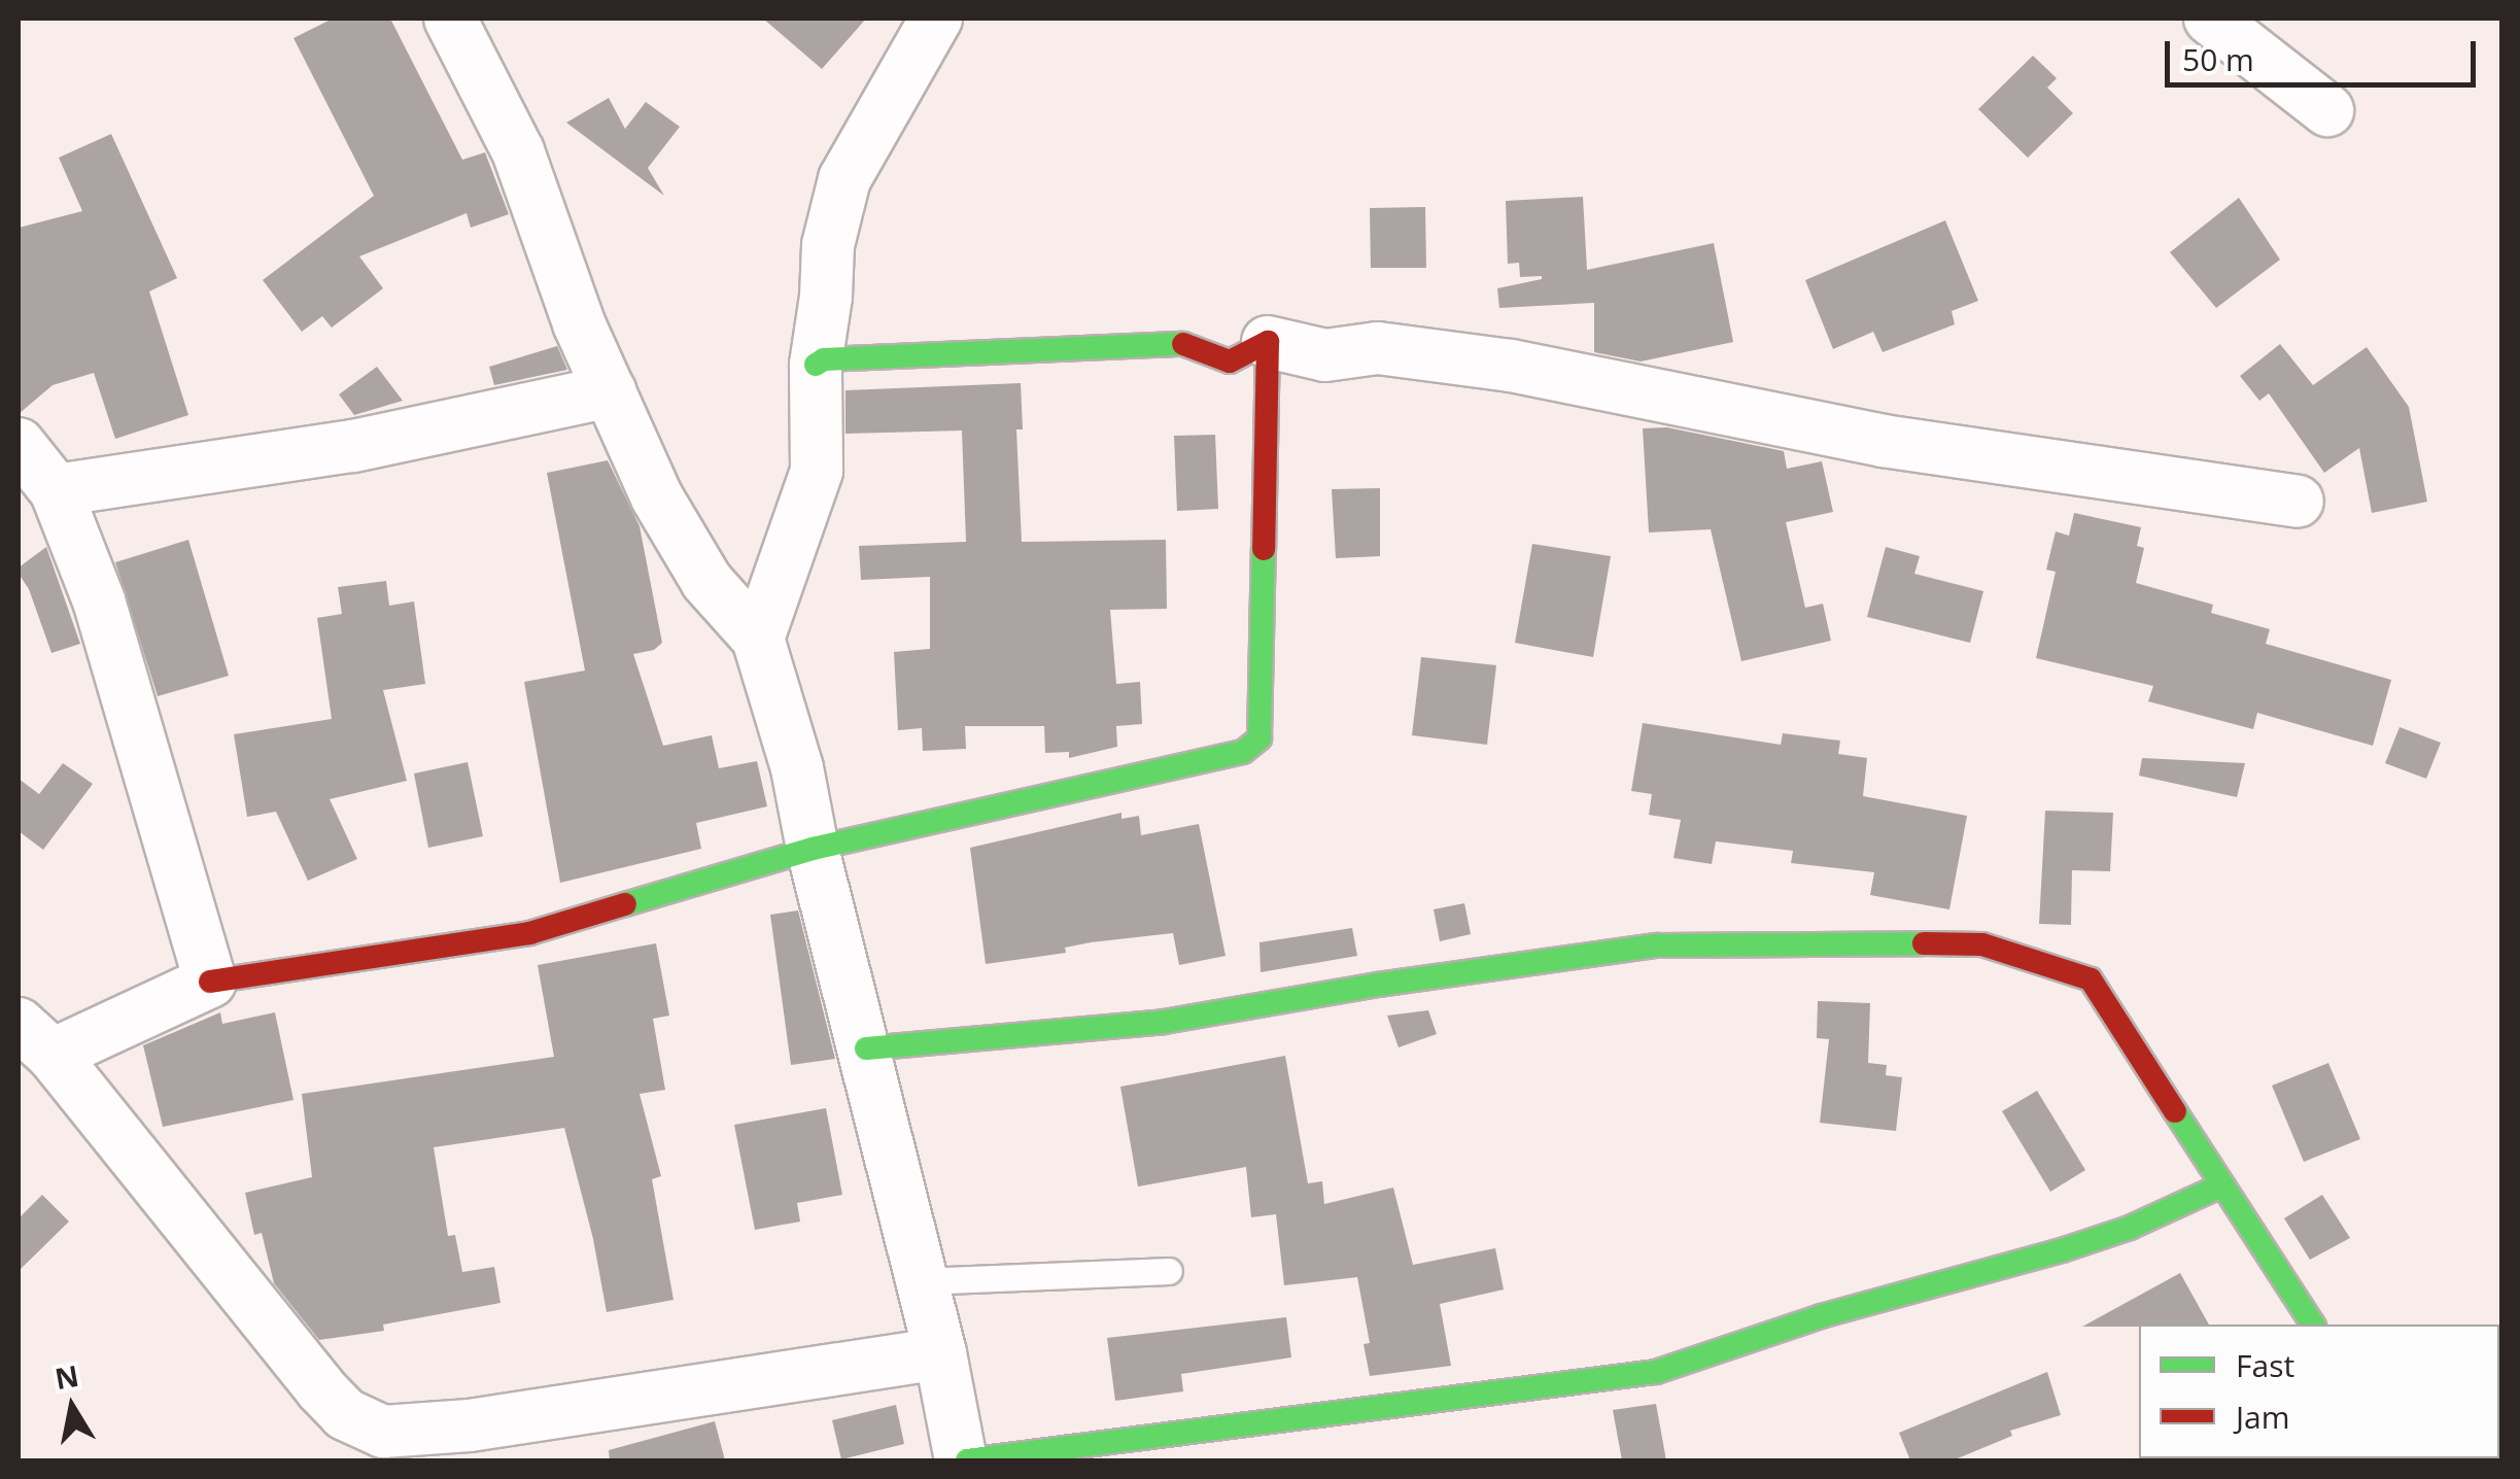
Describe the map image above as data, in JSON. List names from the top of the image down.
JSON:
{
  "legend": ["Fast", "Jam"],
  "scale_bar": "50 m",
  "north": "top"
}
